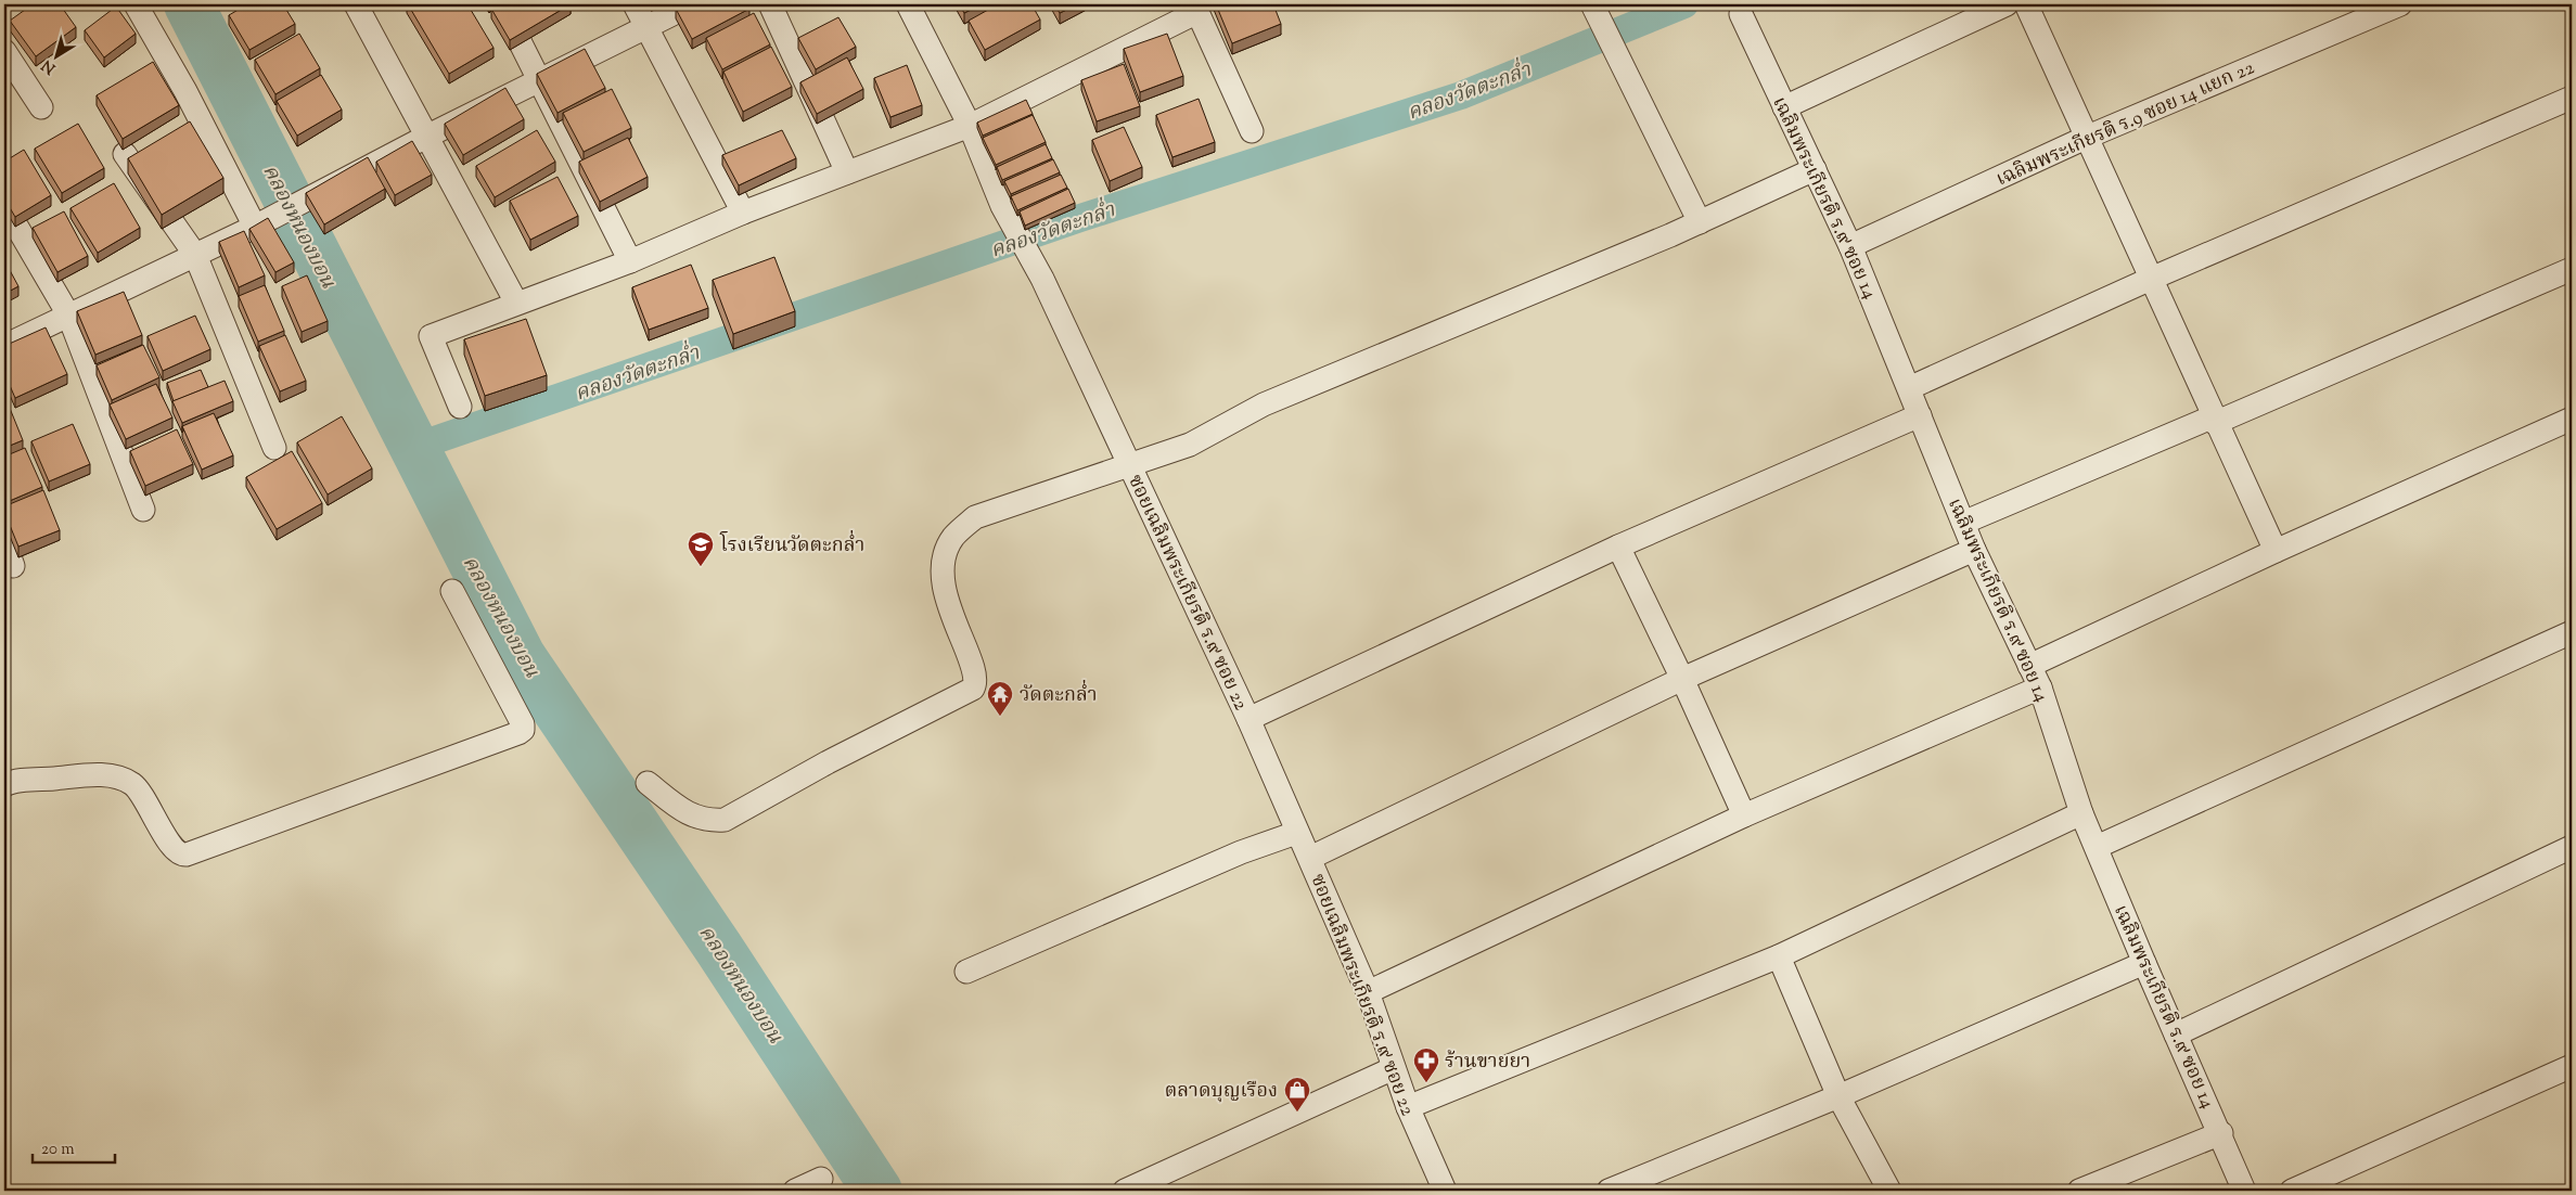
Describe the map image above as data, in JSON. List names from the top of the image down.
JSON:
{
  "streets": {
    "street": ["เฉลิมพระเกียรติ ร.9 ซอย 14 แยก 22", "เฉลิมพระเกียรติ ร.๙ ซอย 14", "ซอยเฉลิมพระเกียรติ ร.๙ ซอย 22"]
  },
  "crossings": [
    ["เฉลิมพระเกียรติ ร.9 ซอย 14 แยก 22", "เฉลิมพระเกียรติ ร.๙ ซอย 14"]
  ],
  "water": ["คลองวัดตะกล่ำ", "คลองหนองบอน"],
  "places": {
    "school or university": ["โรงเรียนวัดตะกล่ำ"],
    "temple": ["วัดตะกล่ำ"],
    "pharmacy": ["ร้านขายยา"],
    "shop": ["ตลาดบุญเรือง"]
  },
  "scale_bar": "20 m",
  "north": "bottom left"
}
